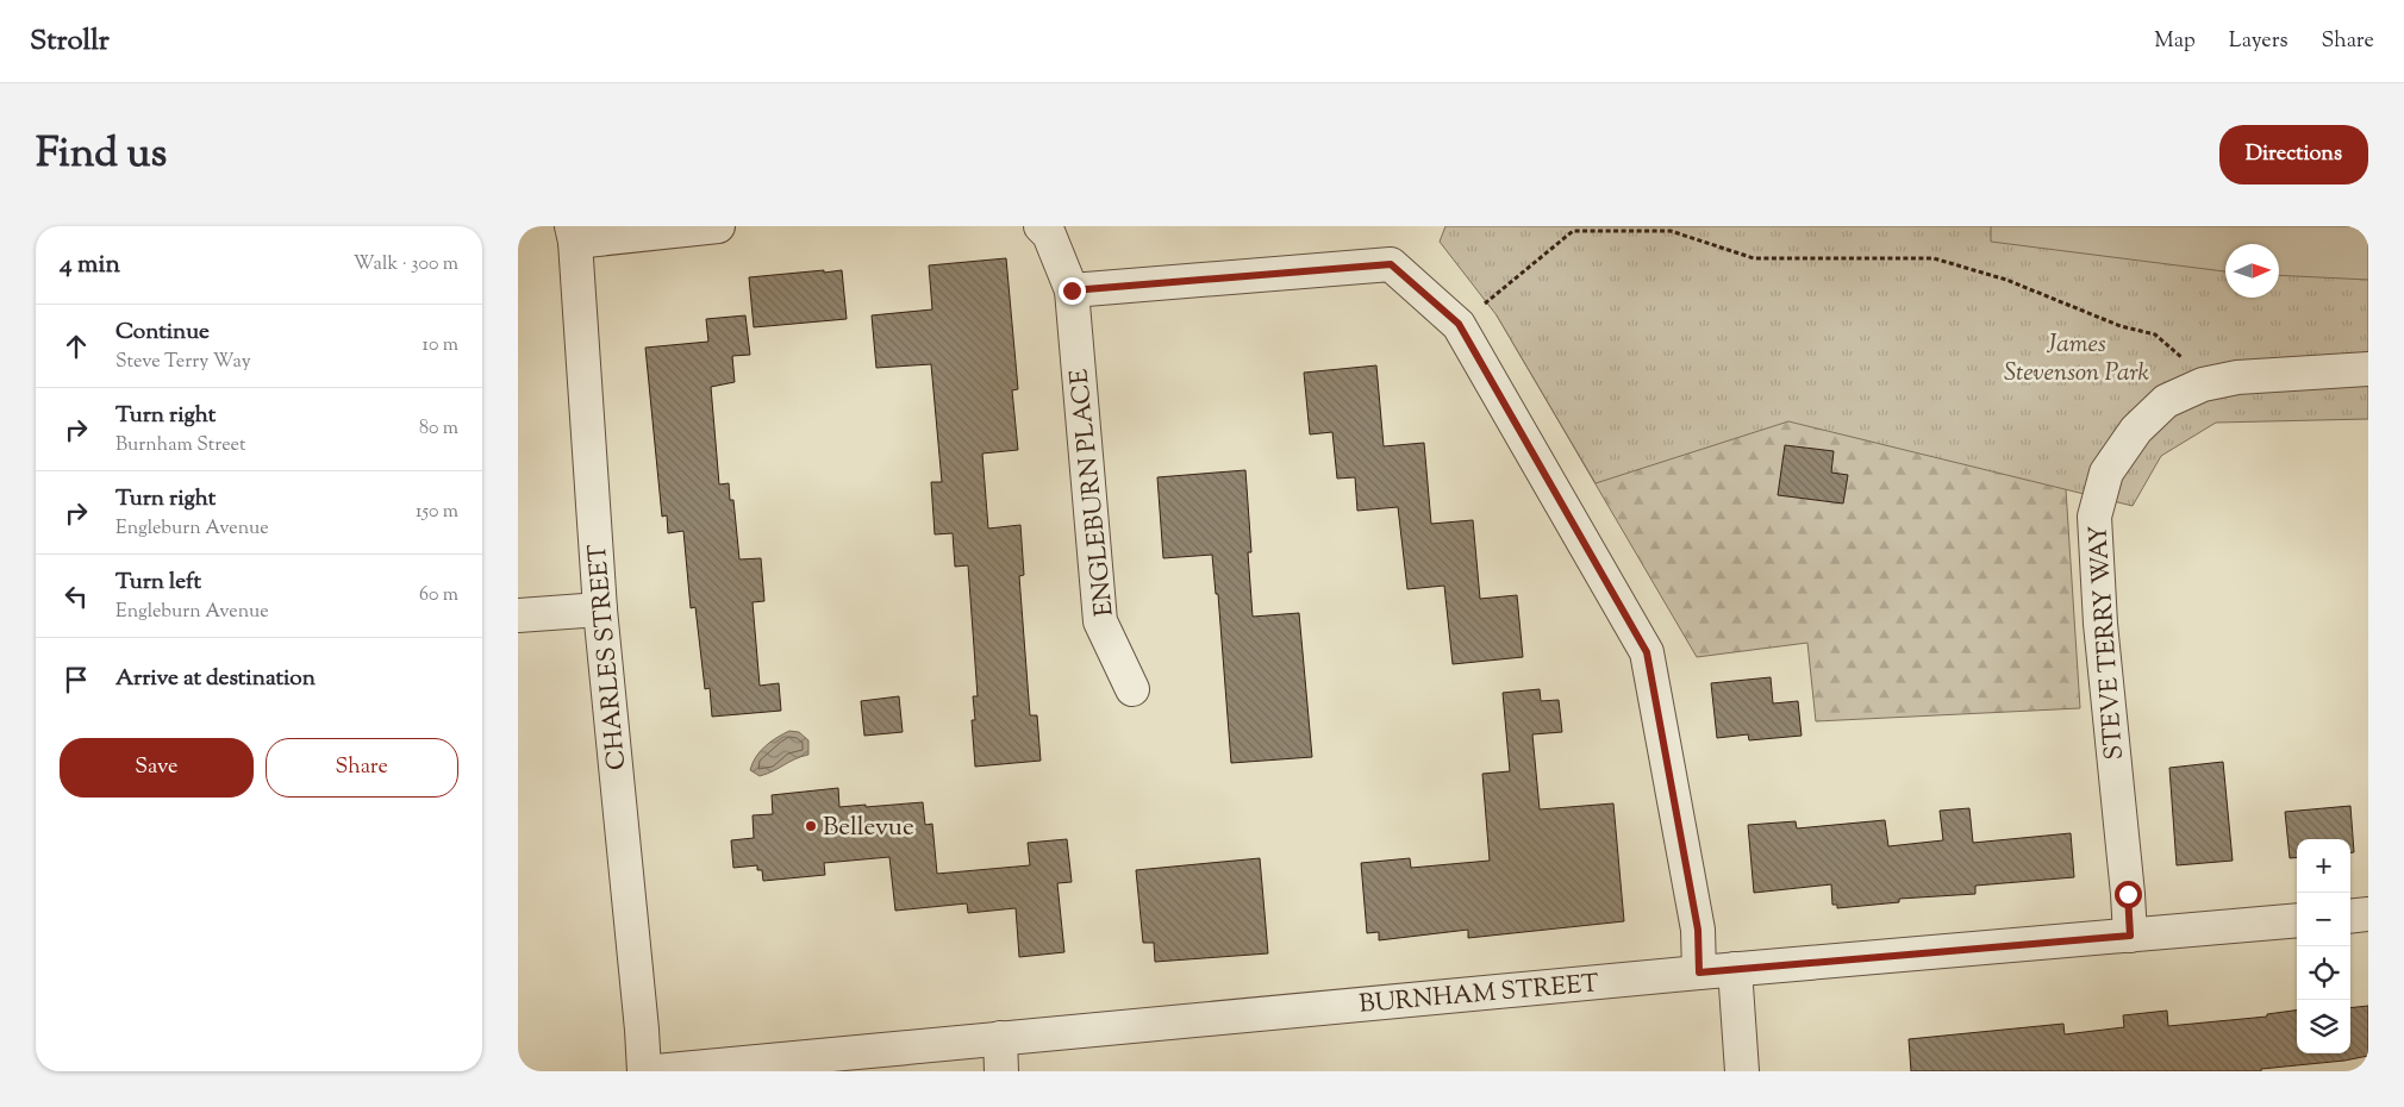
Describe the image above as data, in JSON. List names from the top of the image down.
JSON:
{
  "streets": {
    "street": [
      "ENGLEBURN PLACE",
      "STEVE TERRY WAY",
      "CHARLES STREET",
      "BURNHAM STREET"
    ]
  },
  "crossings": [
    ["STEVE TERRY WAY", "BURNHAM STREET"]
  ],
  "parks": ["James Stevenson Park"],
  "places": ["Bellevue"],
  "north": "right",
  "page": {
    "header": "Strollr",
    "nav": ["Map", "Layers", "Share"],
    "title": "Find us",
    "buttons": [
      "Directions",
      ["Save", "Share"]
    ],
    "heading": ["4 min", "Walk · 300 m"],
    "list": [
      ["Continue", "Steve Terry Way", "10 m"],
      ["Turn right", "Burnham Street", "80 m"],
      ["Turn right", "Engleburn Avenue", "150 m"],
      ["Turn left", "Engleburn Avenue", "60 m"],
      "Arrive at destination"
    ],
    "map_buttons": ["+", "−"]
  }
}
